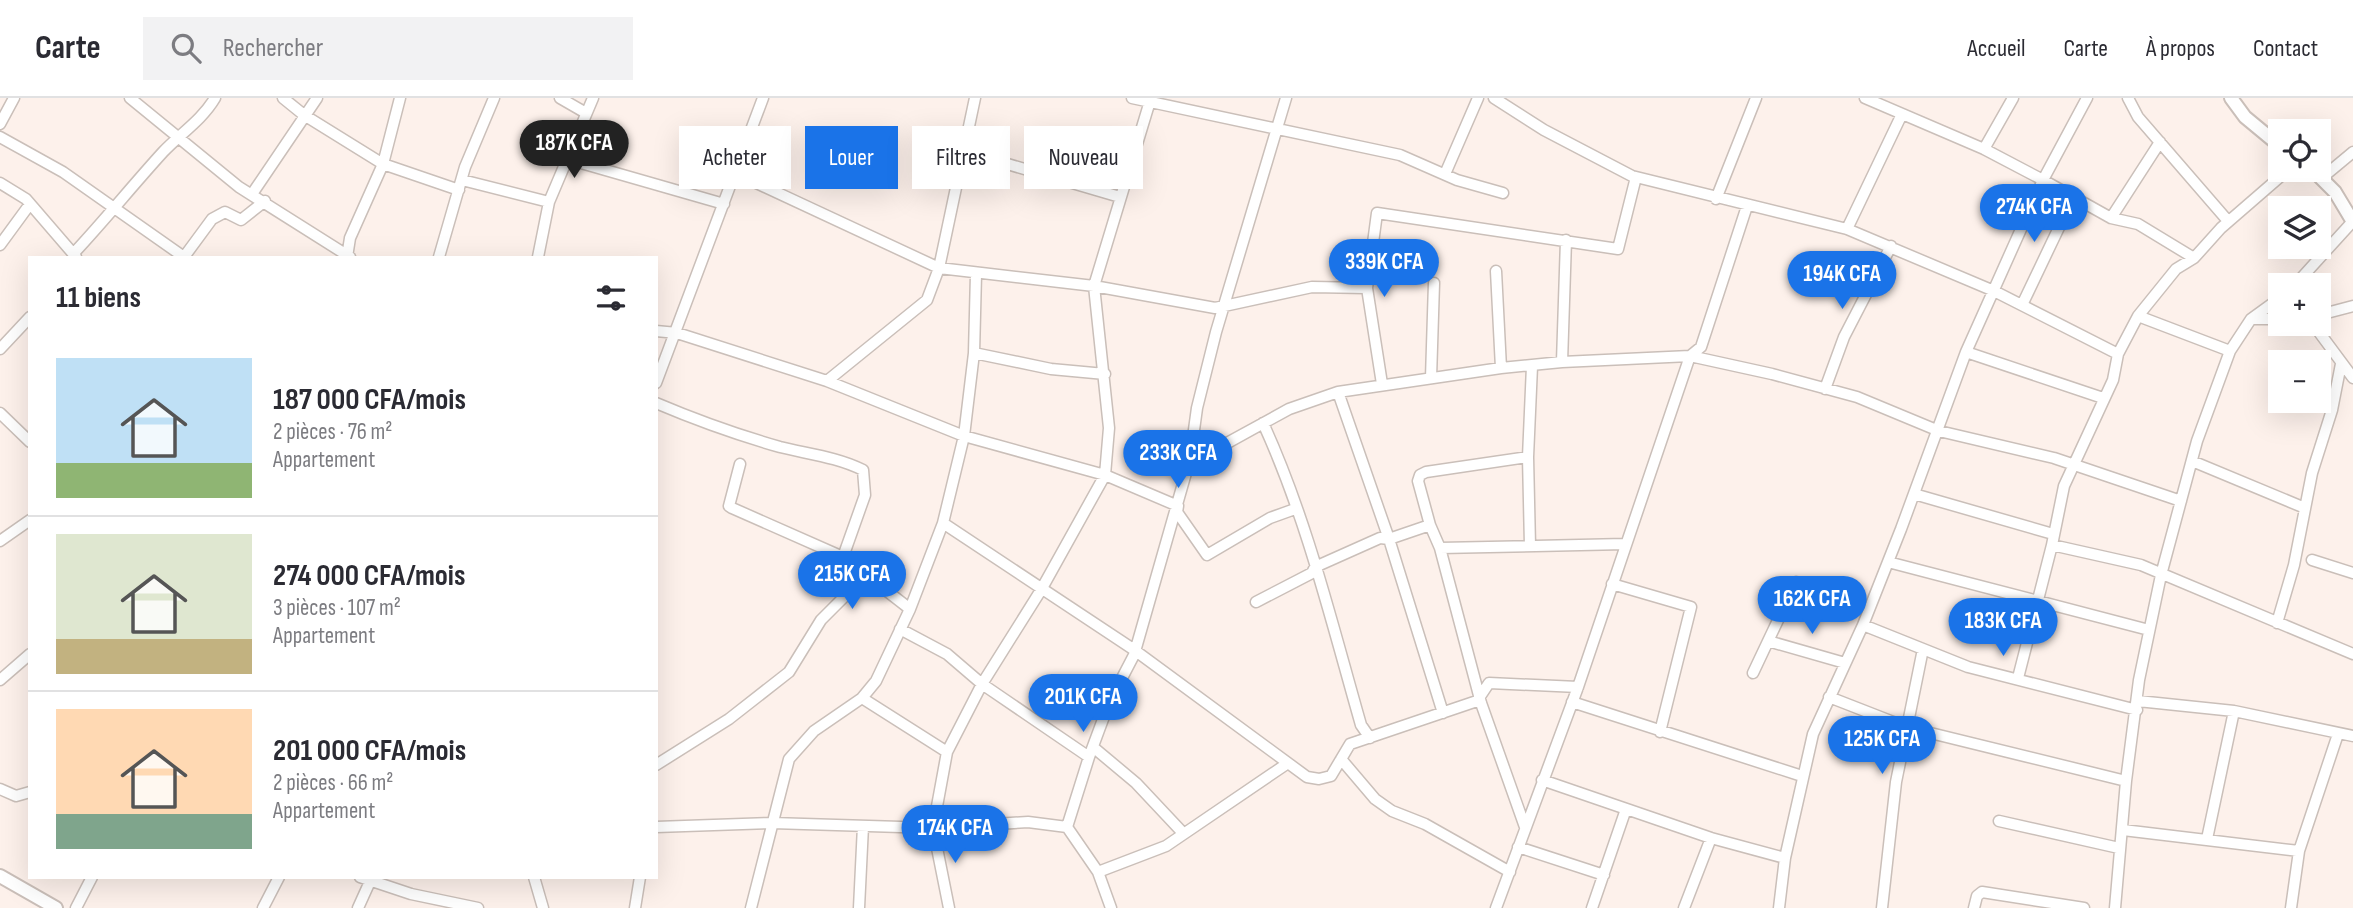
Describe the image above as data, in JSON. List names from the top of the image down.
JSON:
{
  "page": {
    "header": "Carte",
    "search": "Rechercher",
    "nav": [
      "Accueil",
      "Carte",
      "À propos",
      "Contact"
    ],
    "map_buttons": ["+", "−"],
    "price": [
      "187K CFA",
      "274K CFA",
      "339K CFA",
      "194K CFA",
      "233K CFA",
      "215K CFA",
      "162K CFA",
      "183K CFA",
      "201K CFA",
      "125K CFA",
      "174K CFA"
    ],
    "chip": [
      "Acheter",
      "Louer",
      "Filtres",
      "Nouveau"
    ],
    "heading": "11 biens",
    "list": [
      {
        "name": "187 000 CFA/mois",
        "note": "2 pièces · 76 m² · Appartement"
      },
      {
        "name": "274 000 CFA/mois",
        "note": "3 pièces · 107 m² · Appartement"
      },
      {
        "name": "201 000 CFA/mois",
        "note": "2 pièces · 66 m² · Appartement"
      }
    ]
  }
}
